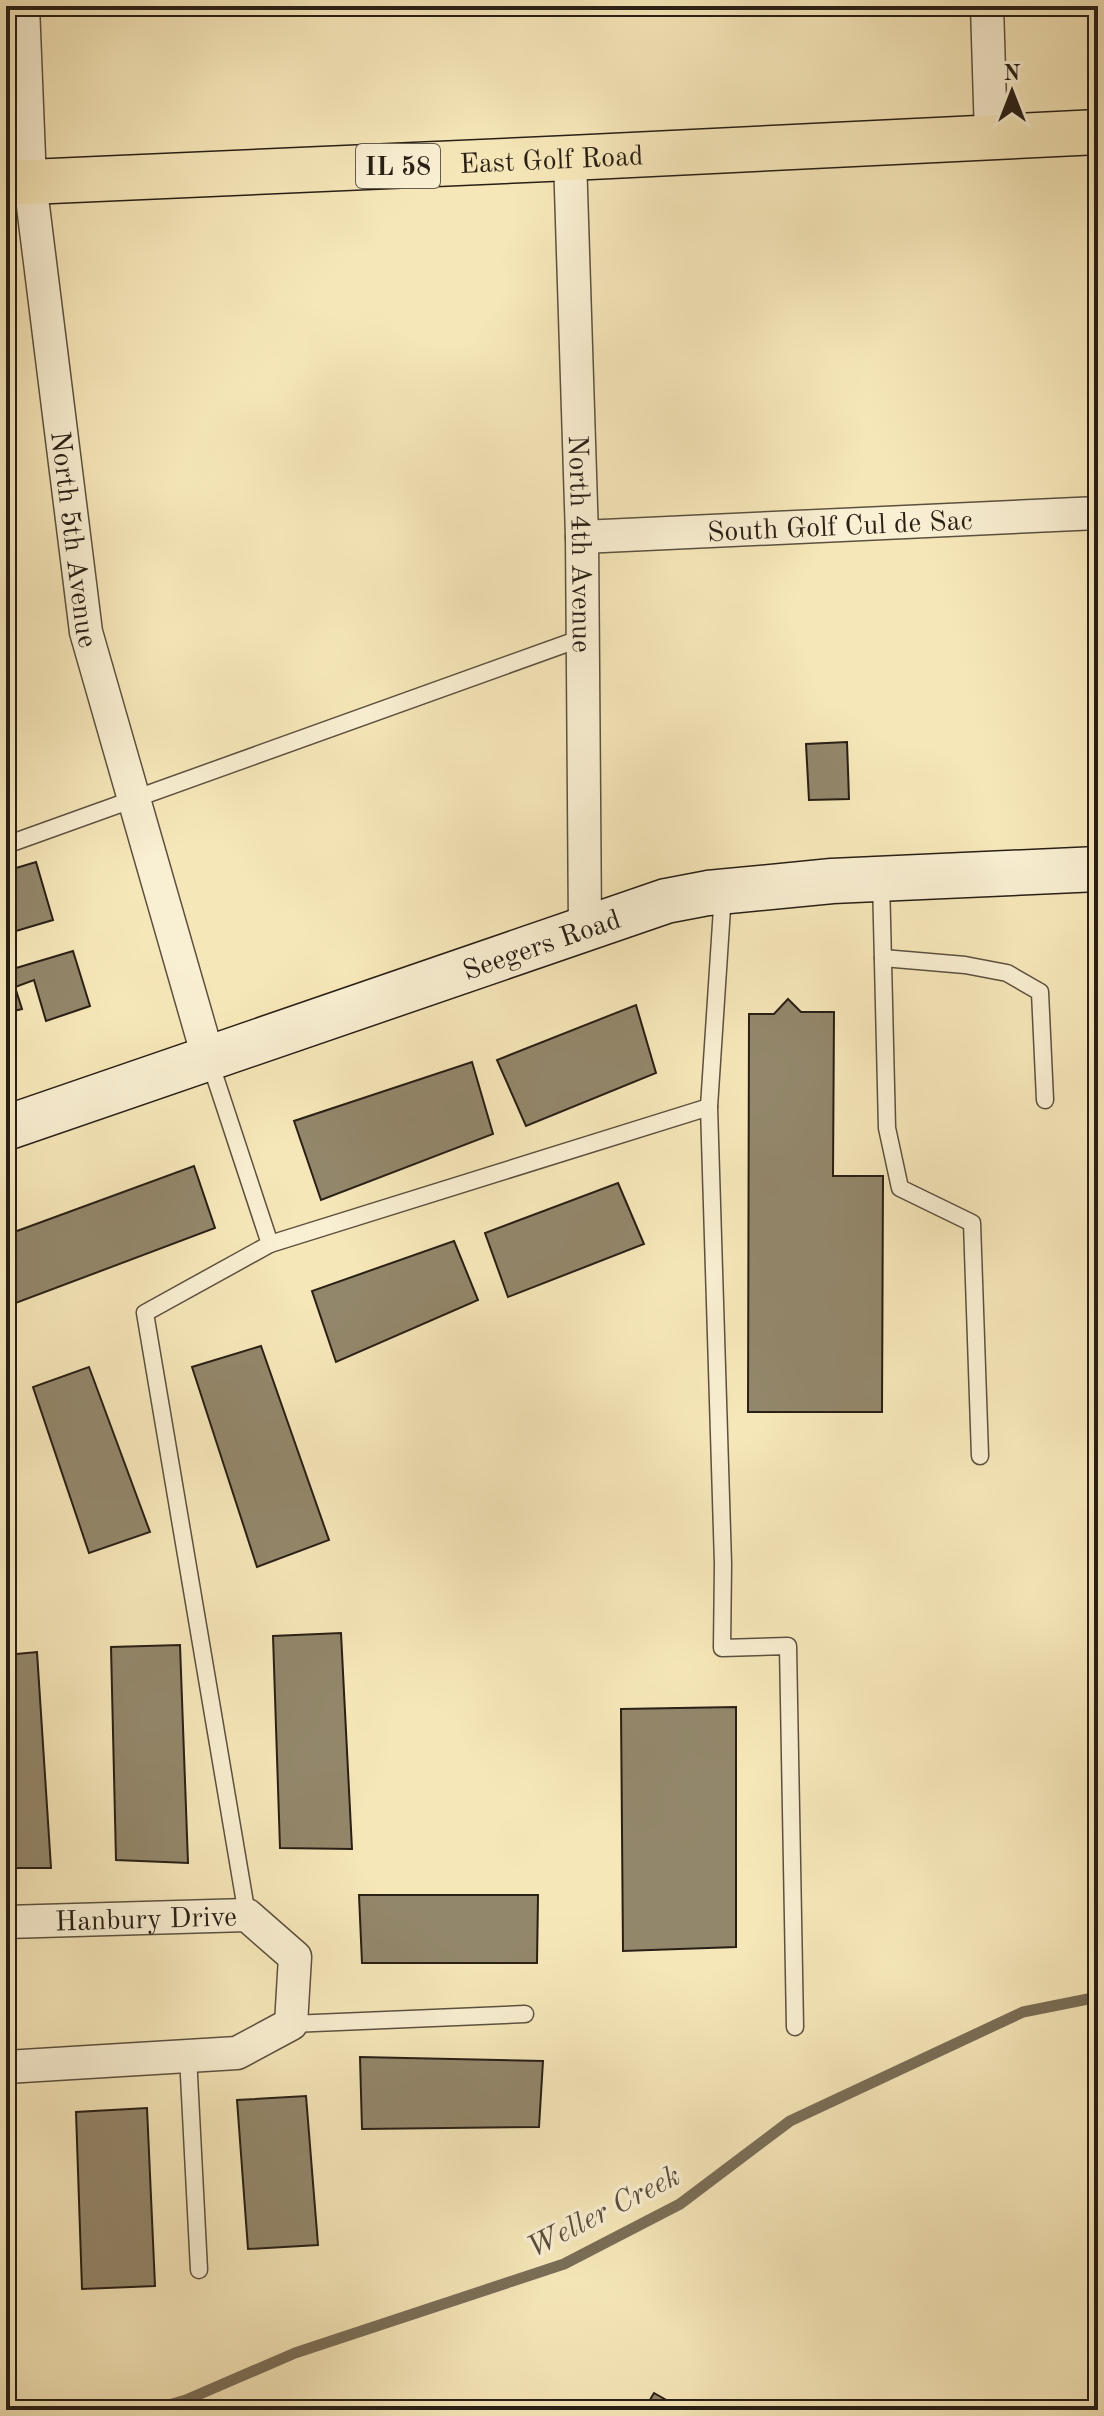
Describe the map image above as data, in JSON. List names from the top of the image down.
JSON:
{
  "streets": {
    "main road": ["East Golf Road", "IL 58"],
    "street": [
      "South Golf Cul de Sac",
      "North 5th Avenue",
      "North 4th Avenue",
      "Seegers Road",
      "Hanbury Drive"
    ]
  },
  "crossings": [
    ["East Golf Road", "North 5th Avenue"],
    ["East Golf Road", "North 4th Avenue"],
    ["South Golf Cul de Sac", "North 4th Avenue"],
    ["North 5th Avenue", "Seegers Road"],
    ["North 4th Avenue", "Seegers Road"]
  ],
  "water": ["Weller Creek"],
  "north": "top"
}
